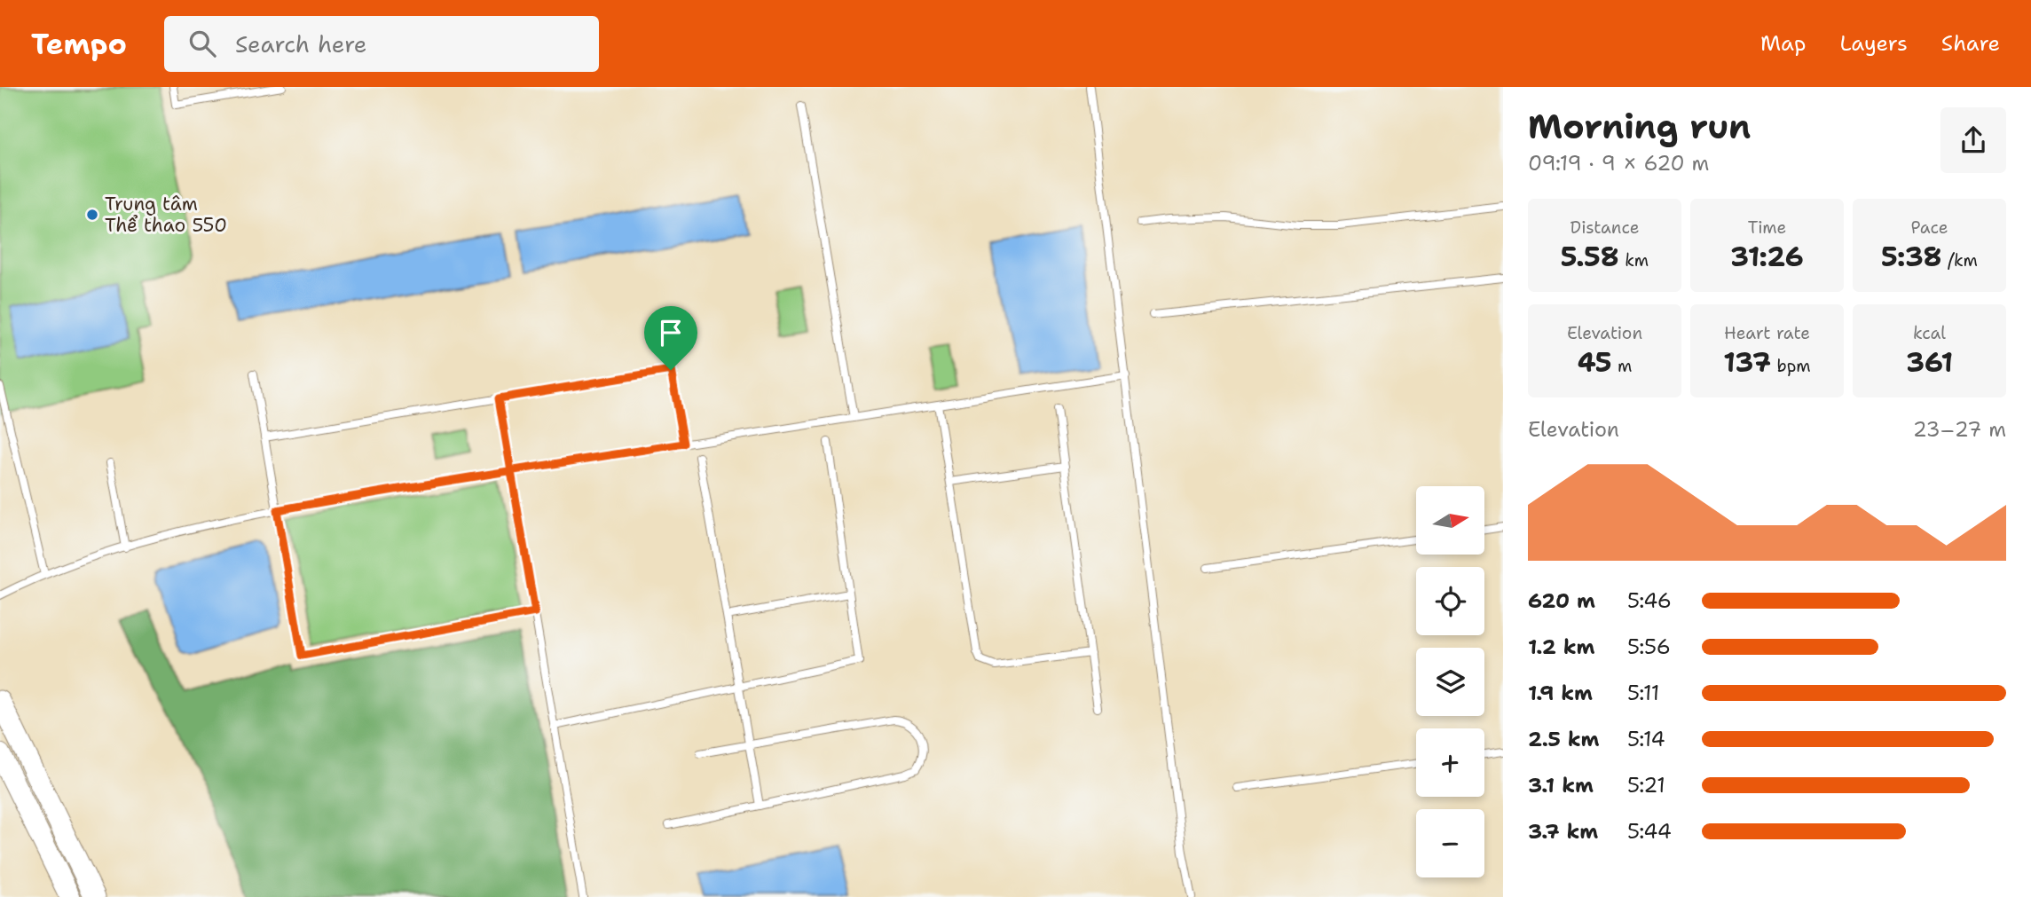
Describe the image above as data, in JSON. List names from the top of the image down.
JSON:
{
  "places": ["Trung tâm Thể thao 550"],
  "north": "right",
  "page": {
    "header": "Tempo",
    "search": "Search here",
    "nav": ["Map", "Layers", "Share"],
    "heading": ["Morning run", "09:19 · 9 × 620 m"],
    "stats": [
      ["Distance", "5.58 km"],
      ["Time", "31:26"],
      ["Pace", "5:38 /km"],
      ["Elevation", "45 m"],
      ["Heart rate", "137 bpm"],
      ["kcal", "361"]
    ],
    "chart": ["Elevation", "23–27 m"],
    "map_buttons": ["+", "−"],
    "list": [
      {
        "name": "620 m",
        "note": "5:46"
      },
      {
        "name": "1.2 km",
        "note": "5:56"
      },
      {
        "name": "1.9 km",
        "note": "5:11"
      },
      {
        "name": "2.5 km",
        "note": "5:14"
      },
      {
        "name": "3.1 km",
        "note": "5:21"
      },
      {
        "name": "3.7 km",
        "note": "5:44"
      }
    ]
  }
}
